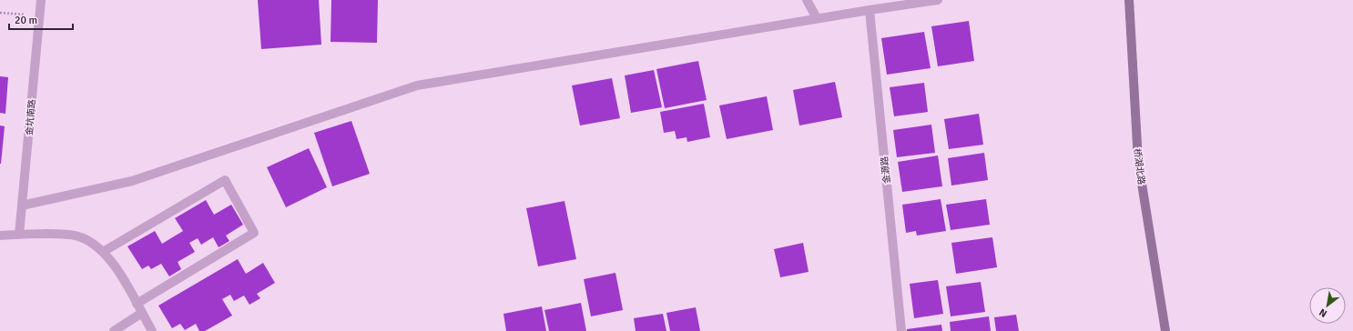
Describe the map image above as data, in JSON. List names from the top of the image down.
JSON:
{
  "streets": {
    "main road": ["桥湖北路"],
    "street": ["金坑南路", "金源路"]
  },
  "scale_bar": "20 m",
  "north": "bottom left"
}
